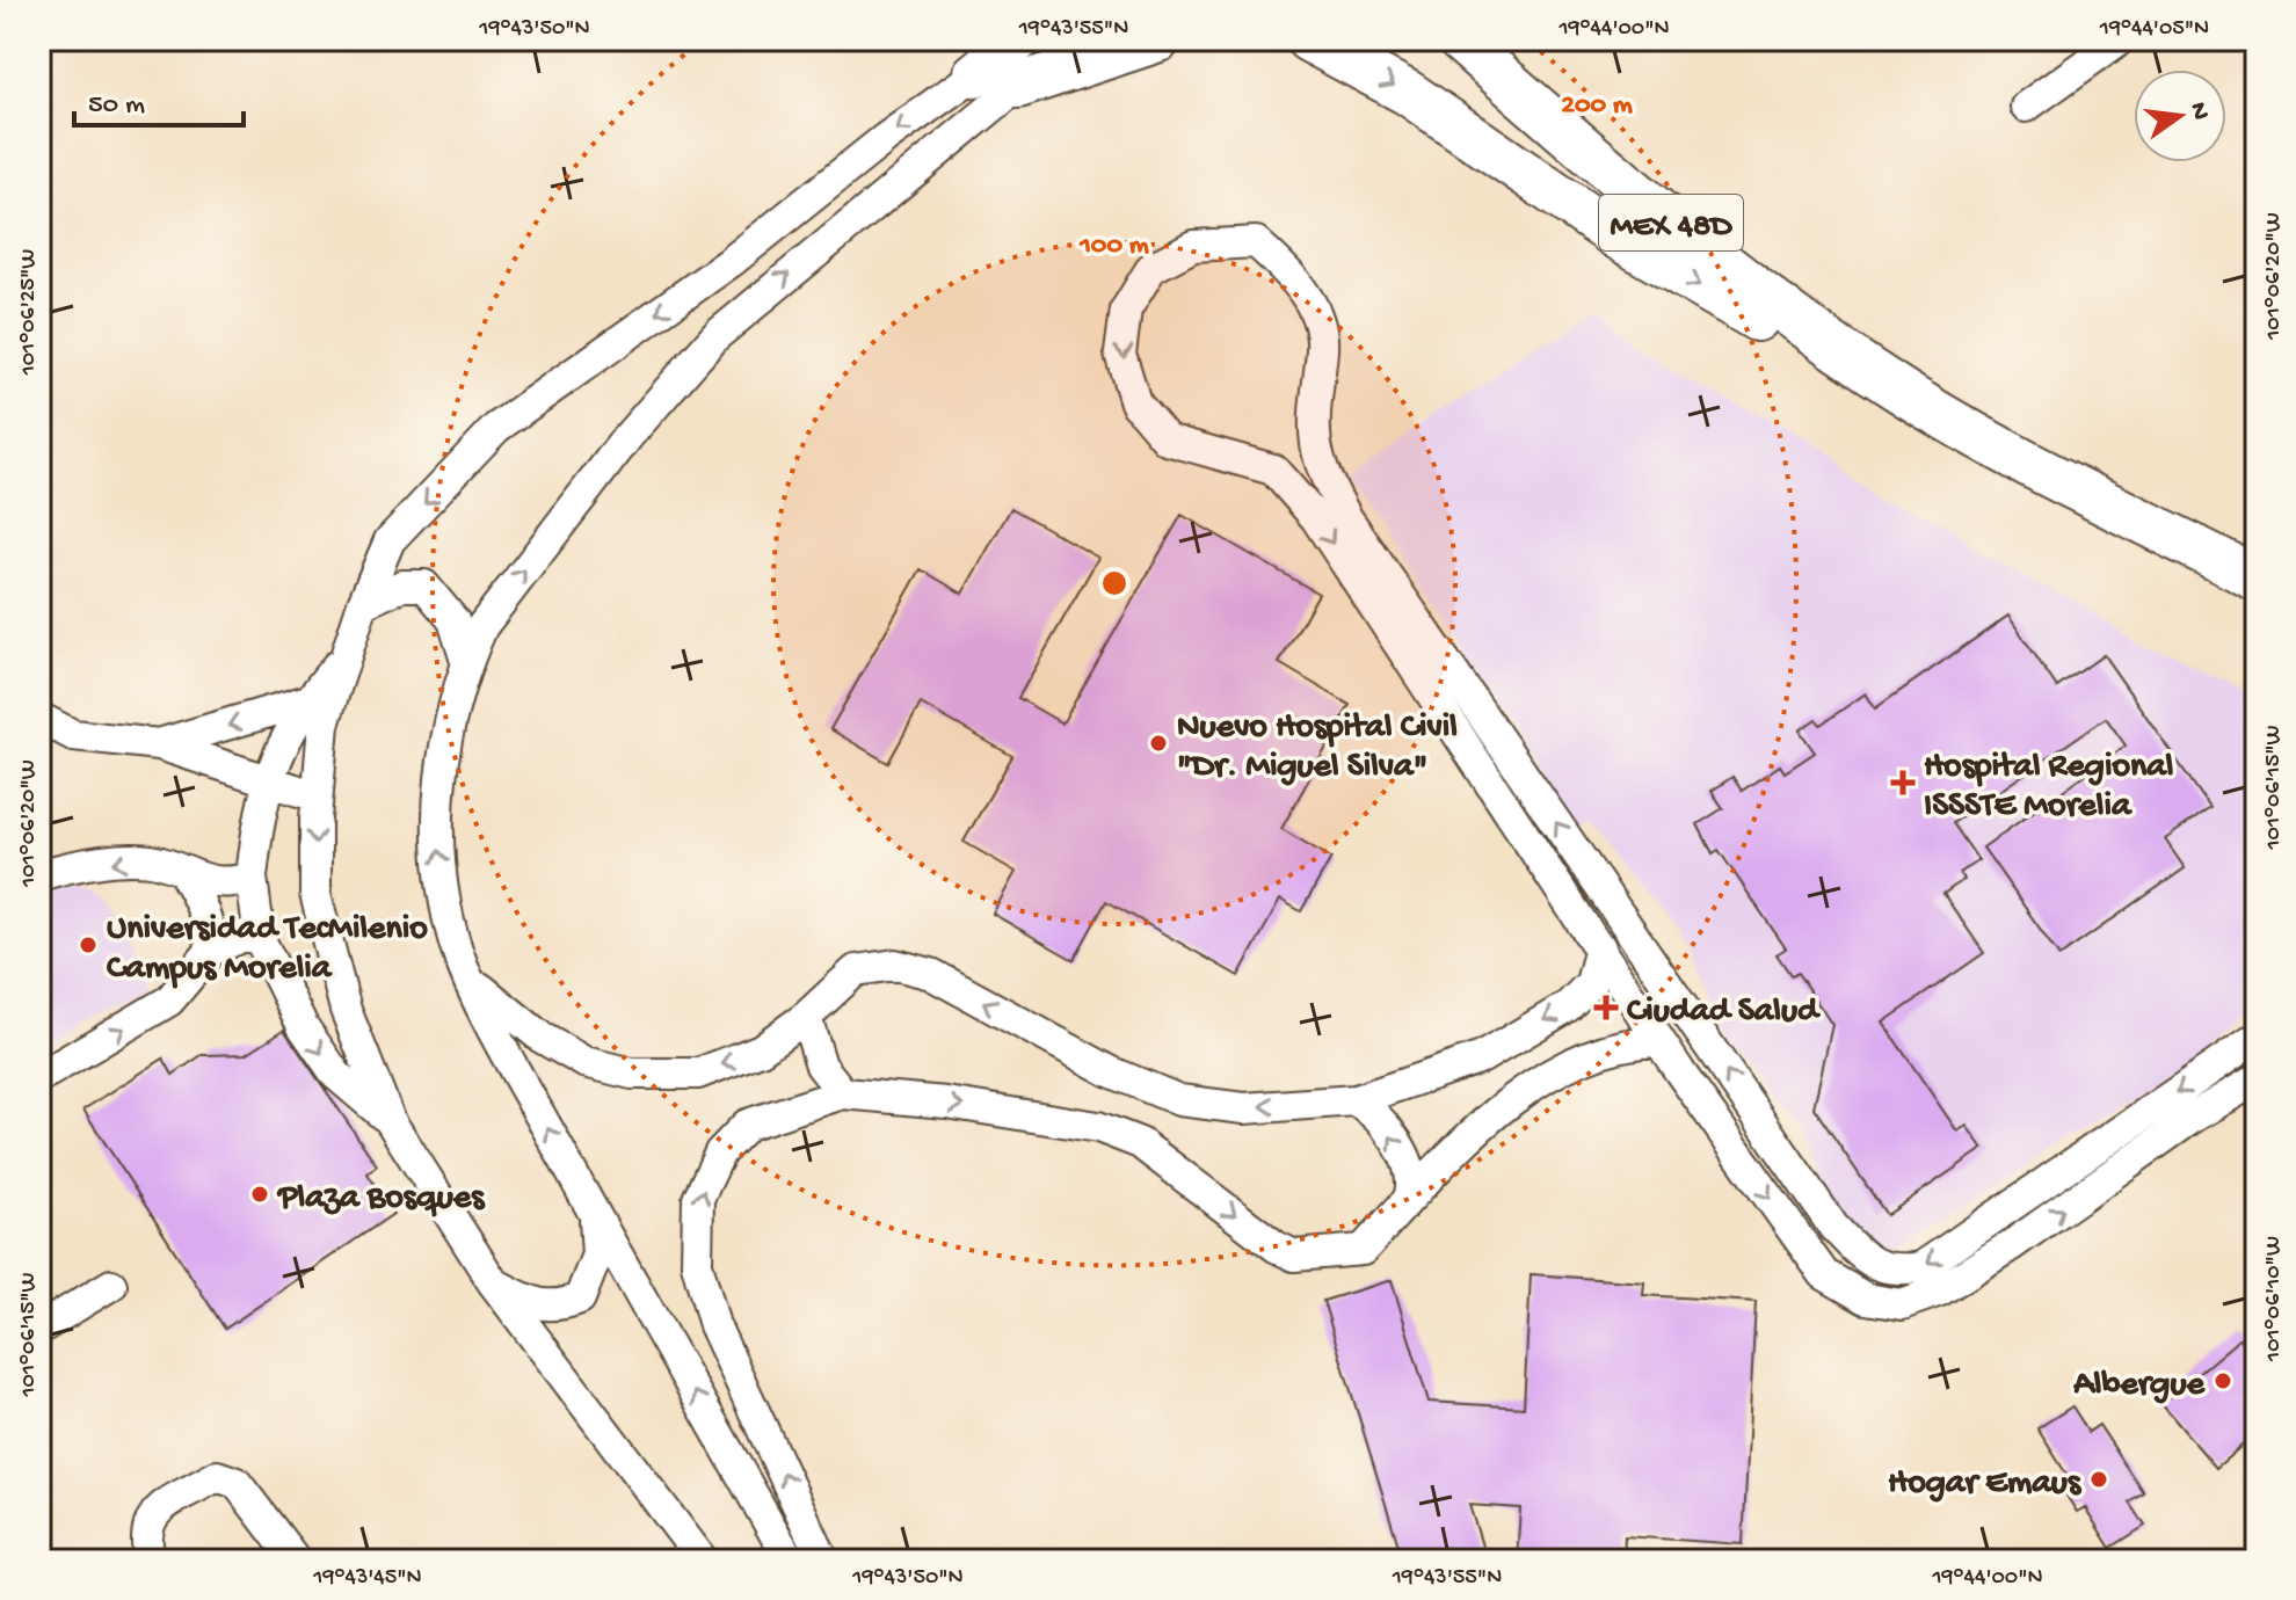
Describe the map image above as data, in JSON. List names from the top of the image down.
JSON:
{
  "streets": {
    "highway": ["MEX 48D"]
  },
  "places": {
    "other": [
      "Nuevo Hospital Civil \"Dr. Miguel Silva\"",
      "Universidad TecMilenio Campus Morelia",
      "Plaza Bosques",
      "Albergue",
      "Hogar Emaus"
    ],
    "health": ["Hospital Regional ISSSTE Morelia", "Ciudad Salud"]
  },
  "scale_bar": "50 m",
  "north": "right",
  "coordinates": [
    "19°43'50\"N",
    "19°43'55\"N",
    "19°44'00\"N",
    "19°44'05\"N",
    "101°06'20\"W",
    "101°06'25\"W",
    "101°06'15\"W",
    "101°06'10\"W",
    "19°43'45\"N"
  ],
  "rings": ["200 m", "100 m"]
}
